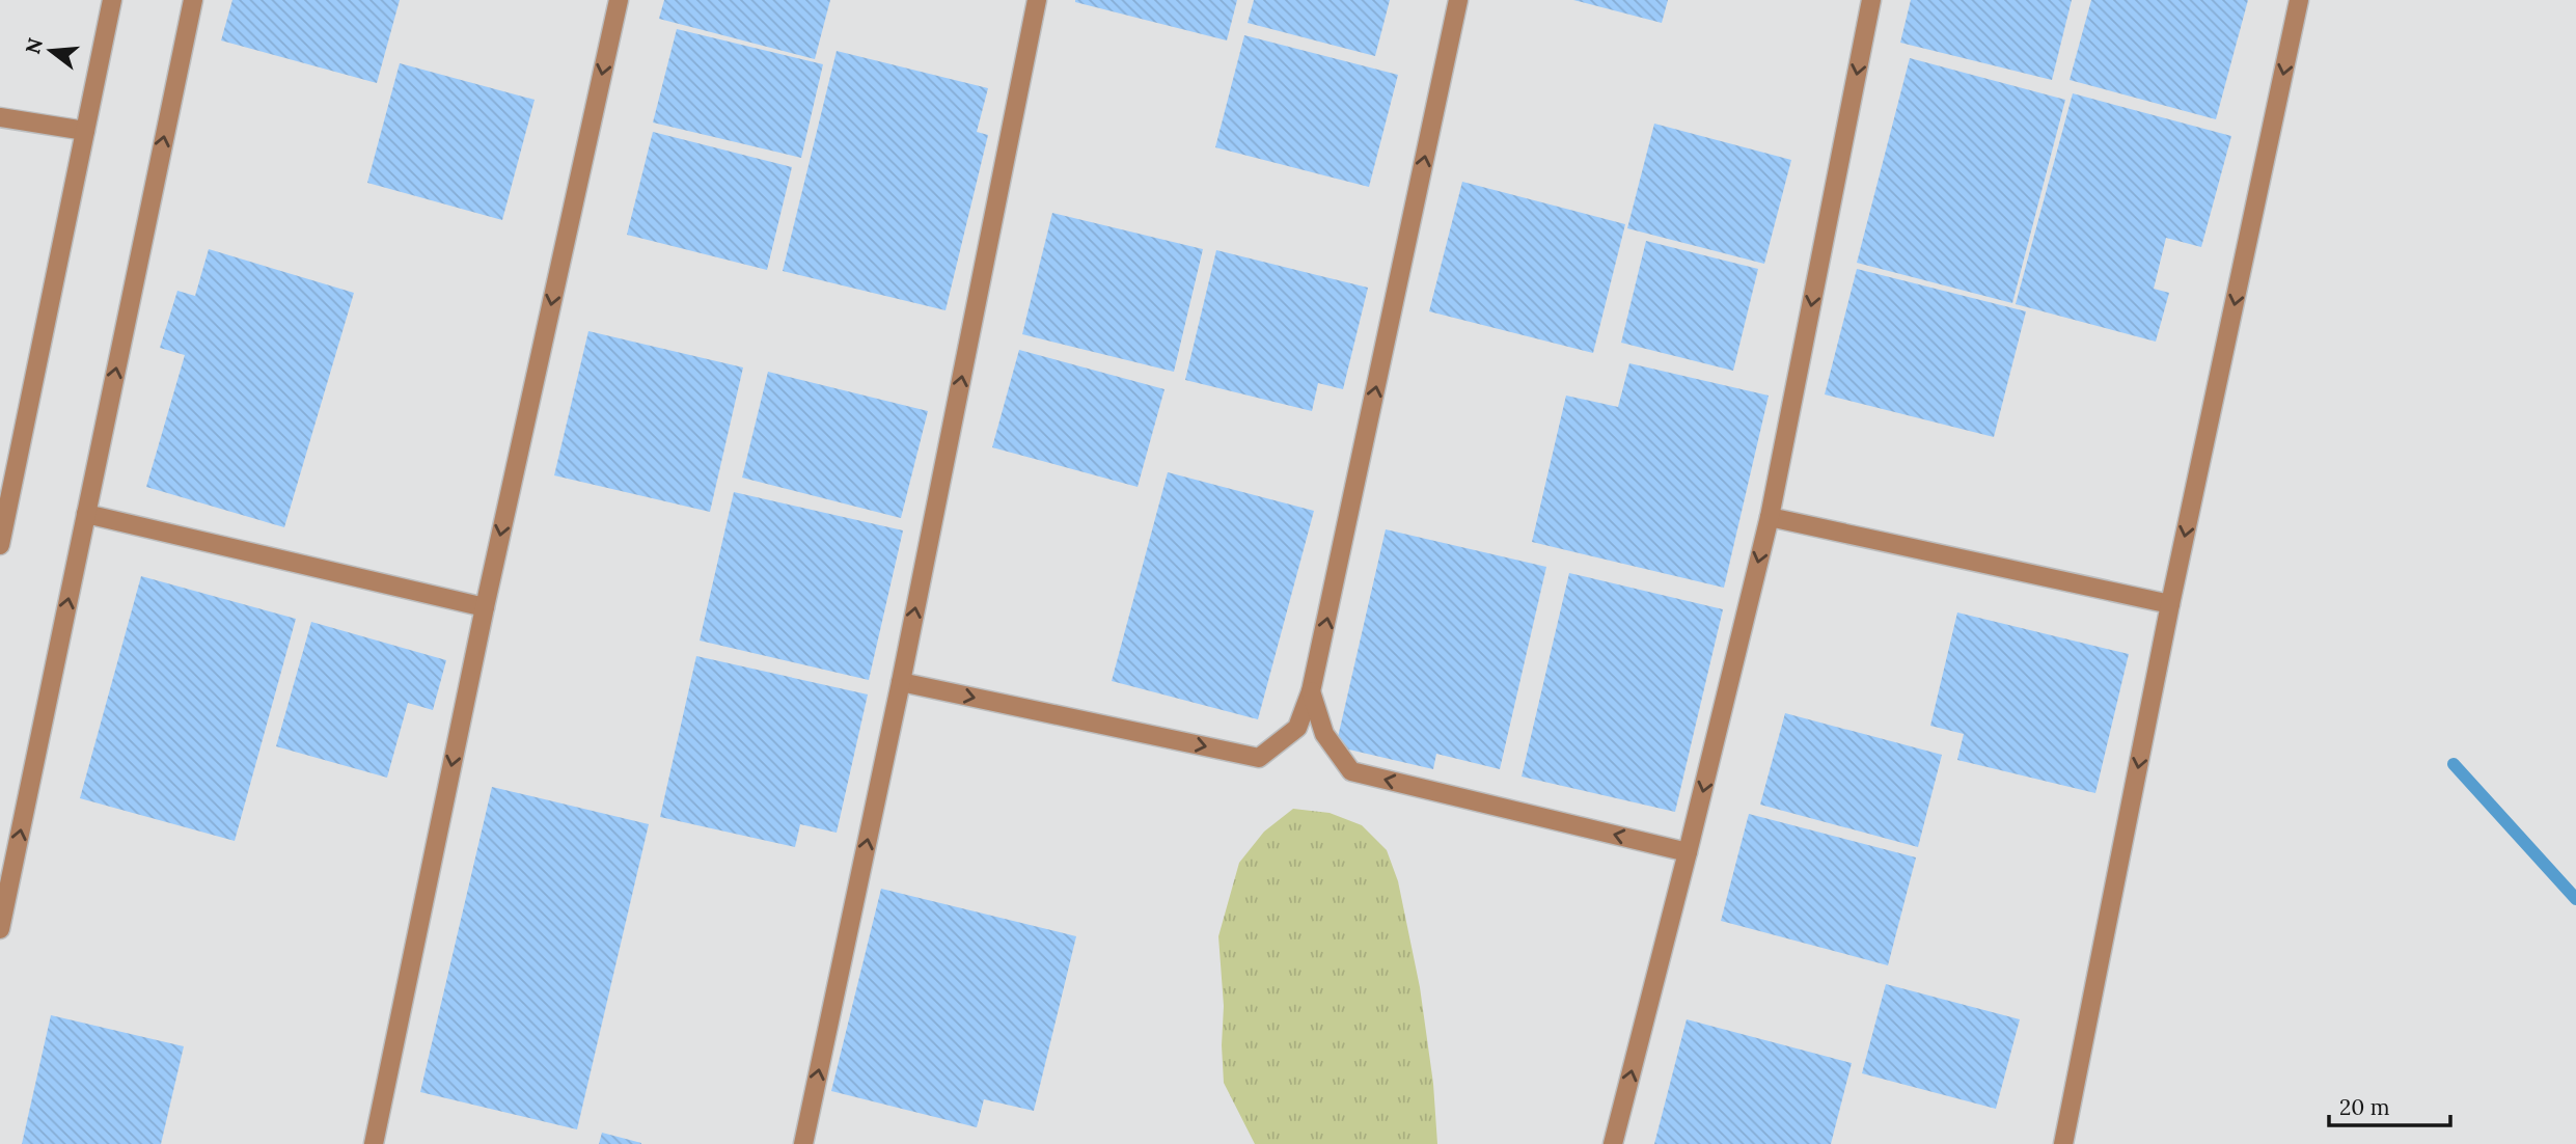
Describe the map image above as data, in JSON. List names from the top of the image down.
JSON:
{
  "scale_bar": "20 m",
  "north": "left"
}
